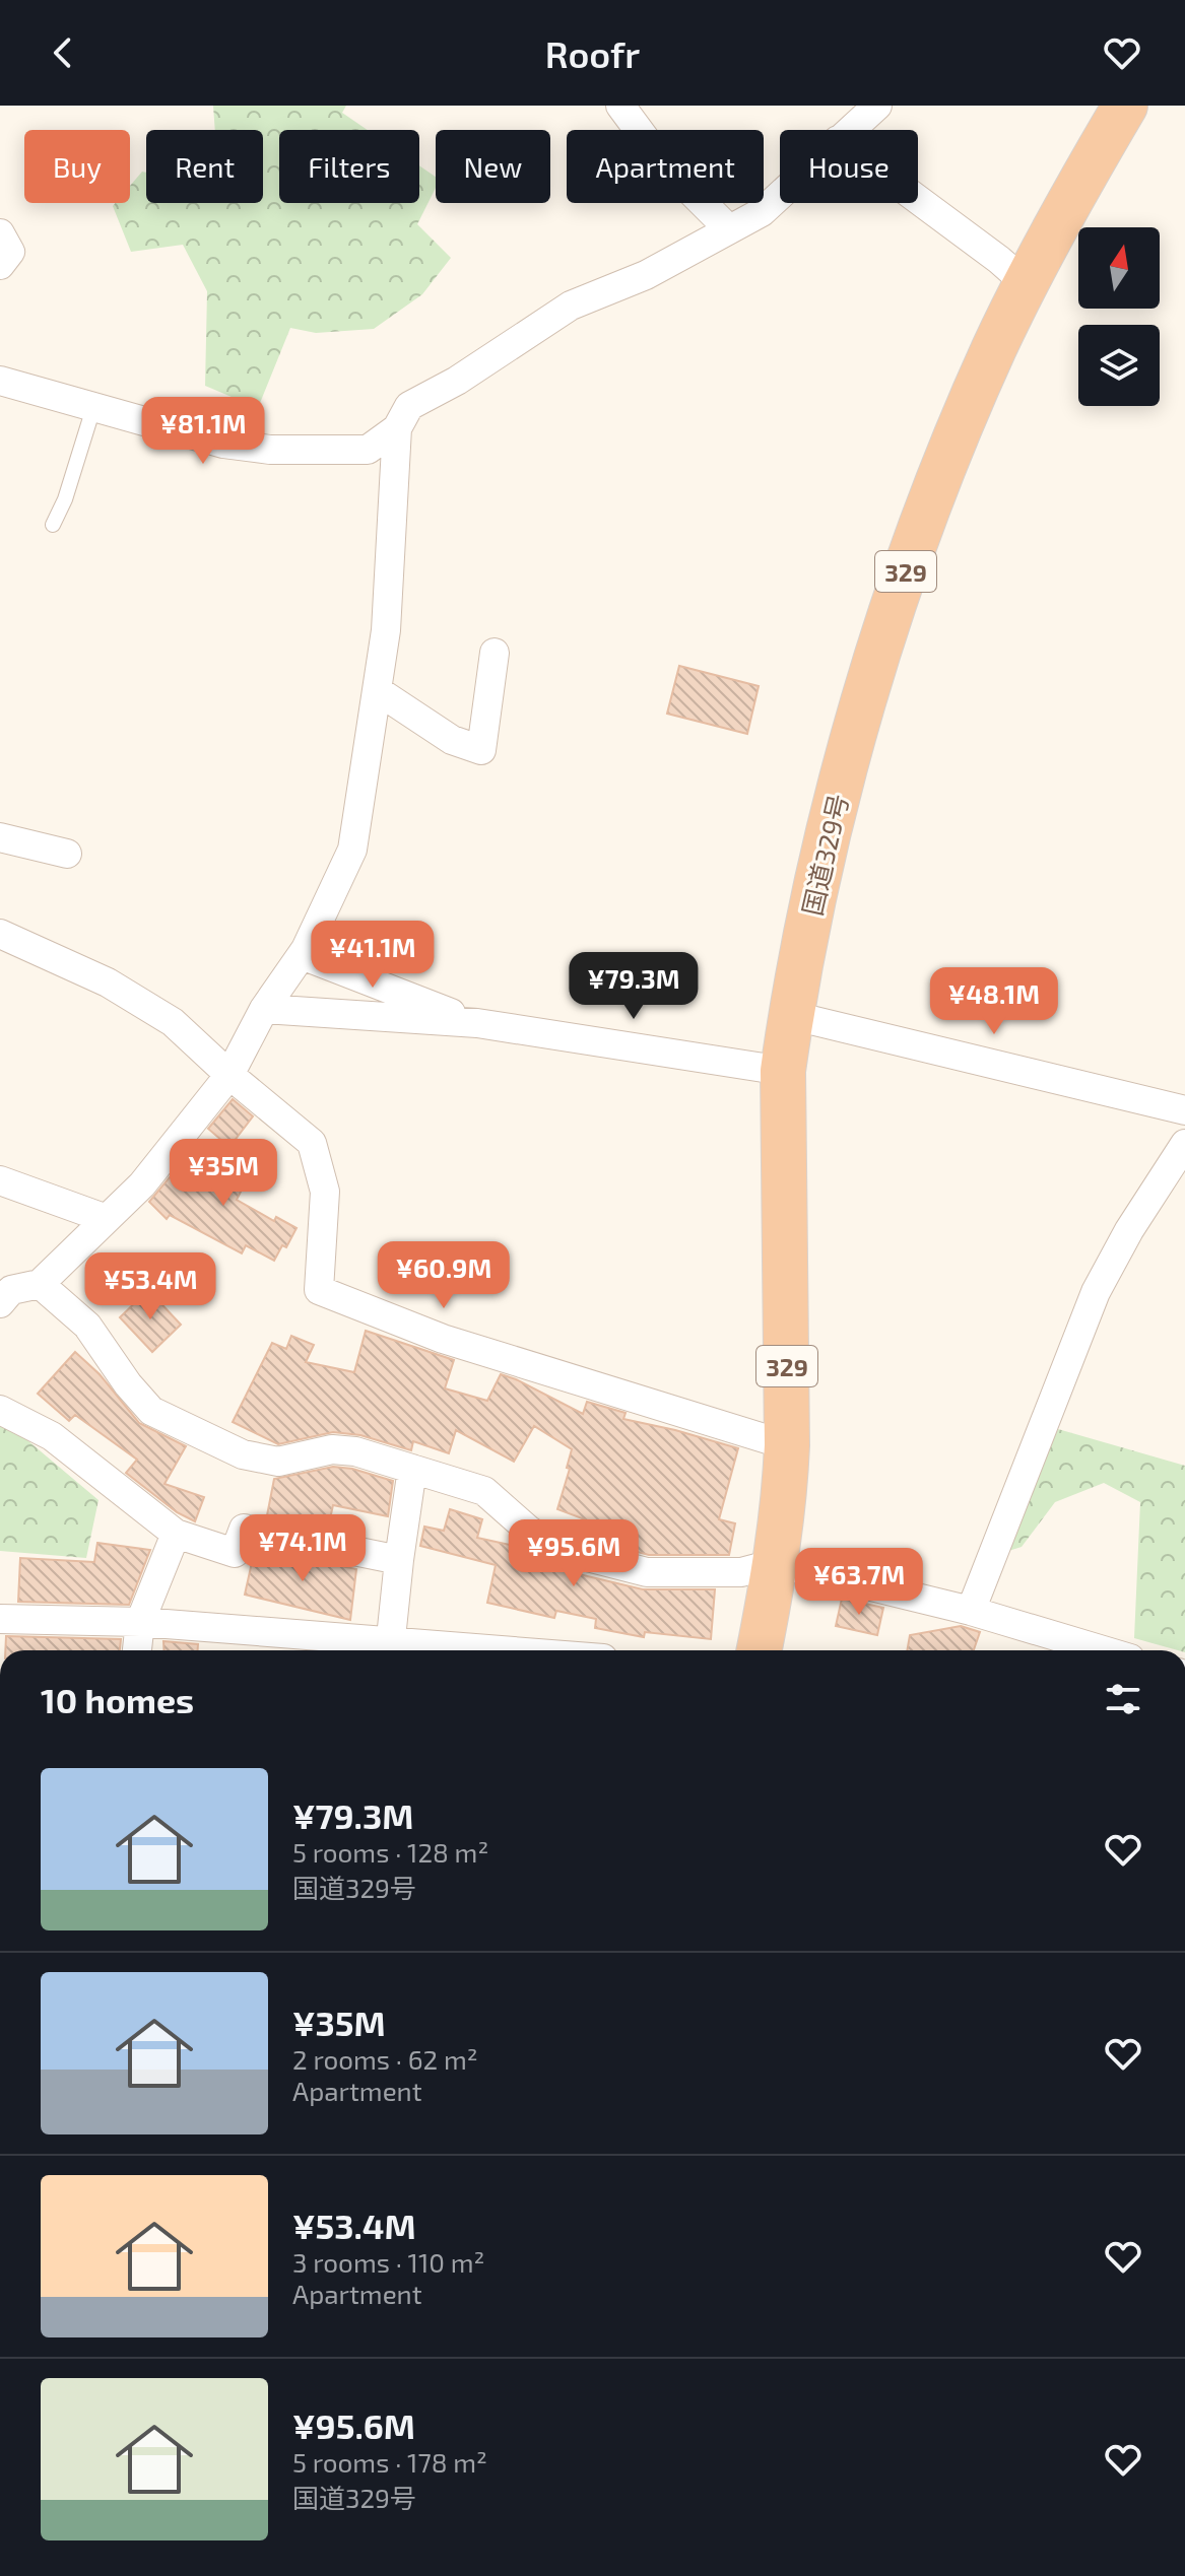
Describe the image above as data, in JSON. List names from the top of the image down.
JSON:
{
  "streets": {
    "highway": ["329", "国道329号"]
  },
  "north": "top",
  "page": {
    "header": "Roofr",
    "chip": [
      "Buy",
      "Rent",
      "Filters",
      "New",
      "Apartment",
      "House"
    ],
    "price": [
      "¥81.1M",
      "¥41.1M",
      "¥79.3M",
      "¥48.1M",
      "¥35M",
      "¥60.9M",
      "¥53.4M",
      "¥74.1M",
      "¥95.6M",
      "¥63.7M"
    ],
    "heading": "10 homes",
    "list": [
      {
        "name": "¥79.3M",
        "note": "5 rooms · 128 m² · 国道329号"
      },
      {
        "name": "¥35M",
        "note": "2 rooms · 62 m² · Apartment"
      },
      {
        "name": "¥53.4M",
        "note": "3 rooms · 110 m² · Apartment"
      },
      {
        "name": "¥95.6M",
        "note": "5 rooms · 178 m² · 国道329号"
      }
    ]
  }
}
